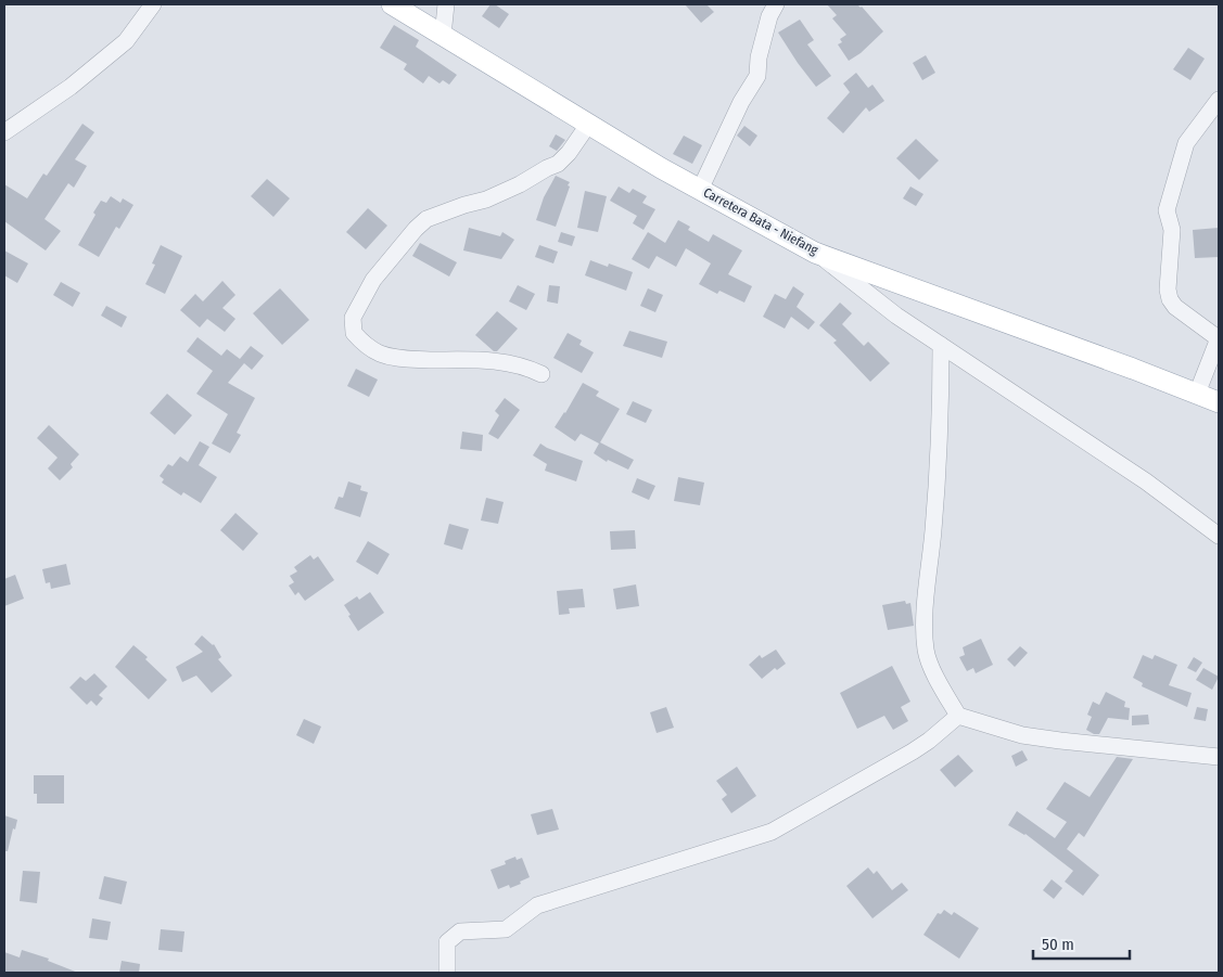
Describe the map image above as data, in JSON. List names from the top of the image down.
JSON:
{
  "streets": {
    "main road": ["Carretera Bata - Niefang"]
  },
  "scale_bar": "50 m"
}
